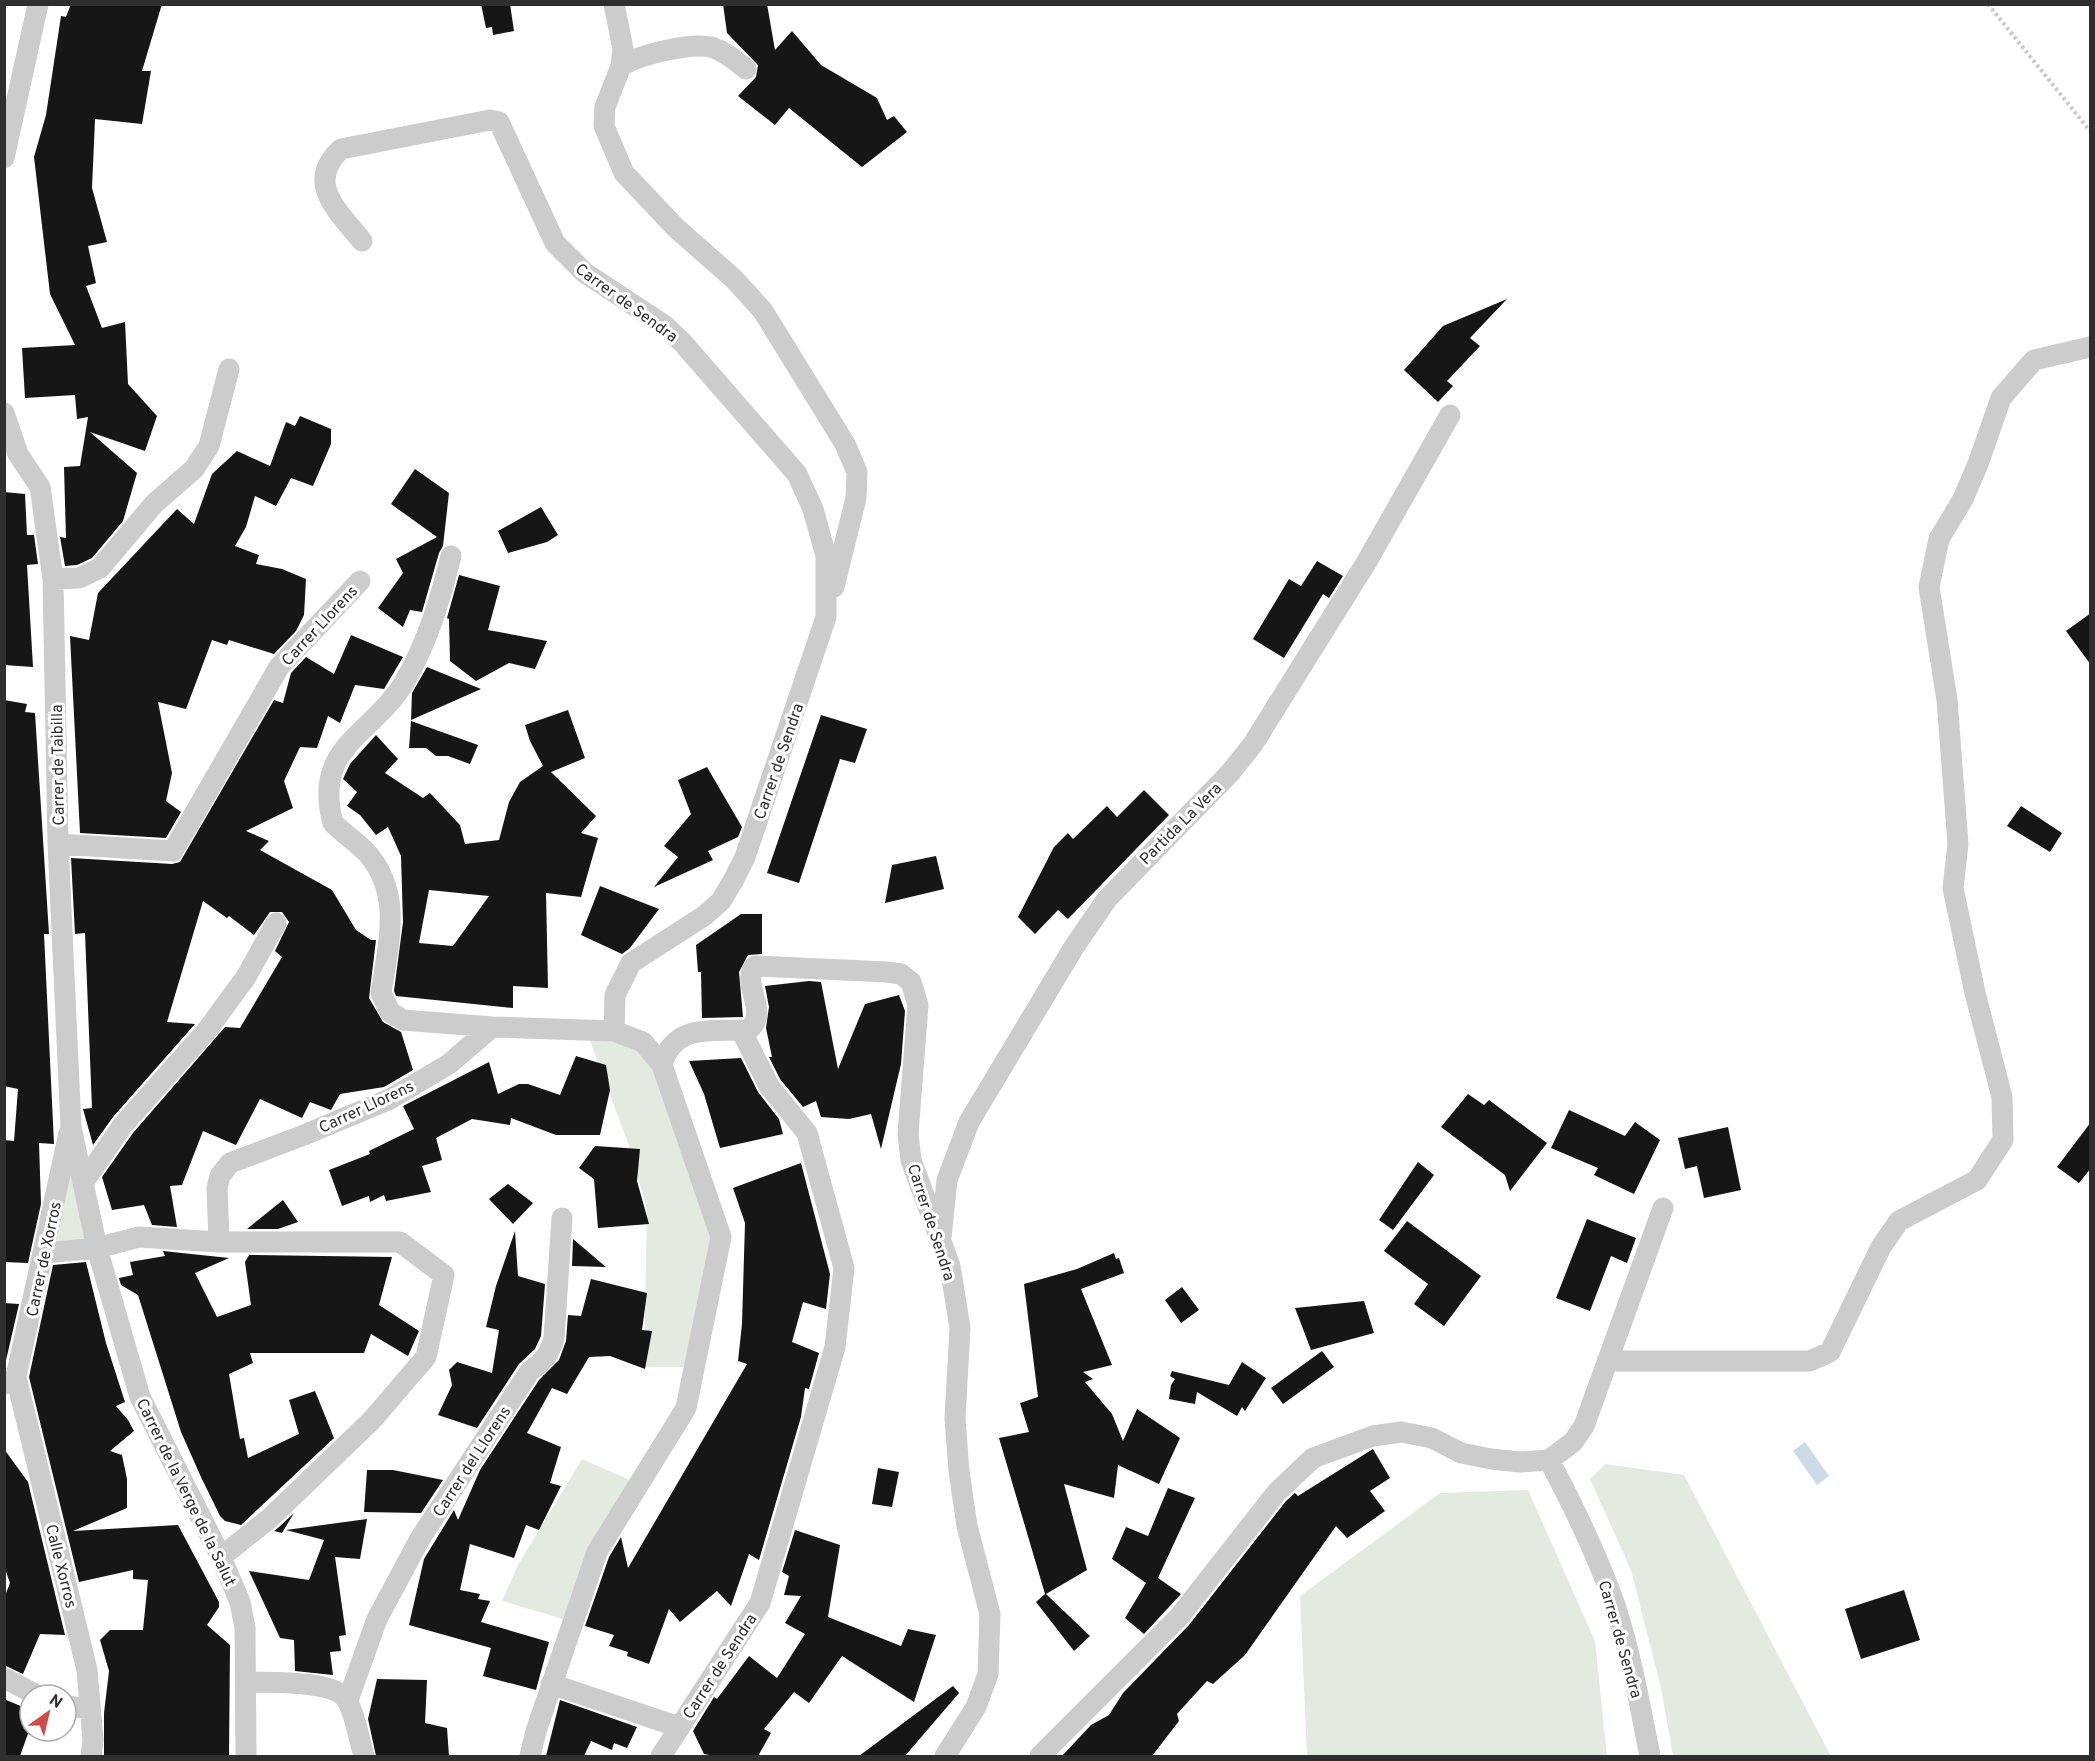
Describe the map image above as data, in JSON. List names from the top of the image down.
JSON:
{
  "streets": {
    "street": [
      "Carrer de Sendra",
      "Carrer Llorens",
      "Carrer de Taibilla",
      "Partida La Vera",
      "Carrer de Xorros",
      "Carrer del Llorens",
      "Carrer de la Verge de la Salut",
      "Calle Xorros"
    ]
  },
  "crossings": [
    ["Carrer de Sendra", "Partida La Vera"],
    ["Carrer Llorens", "Carrer de Taibilla"],
    ["Carrer de Taibilla", "Carrer de Xorros"],
    ["Carrer de Taibilla", "Carrer de la Verge de la Salut"],
    ["Carrer de Xorros", "Carrer de la Verge de la Salut"],
    ["Carrer de Xorros", "Calle Xorros"]
  ],
  "north": "top right"
}
